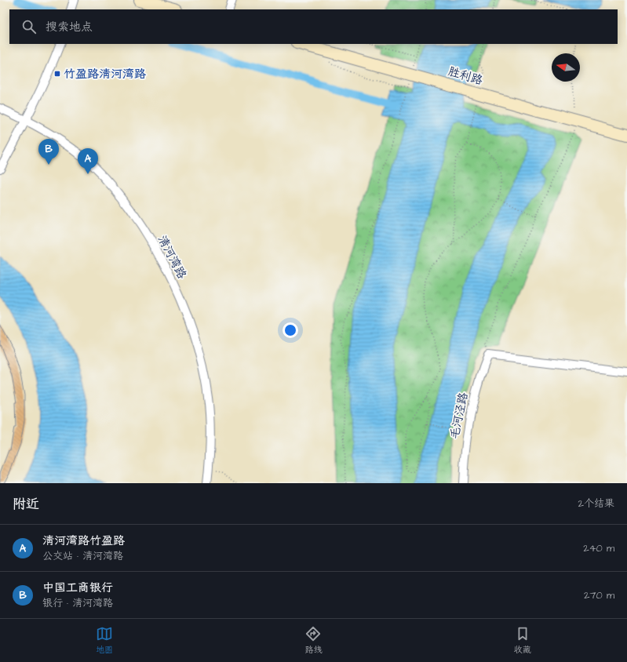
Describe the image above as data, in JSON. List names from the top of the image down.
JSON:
{
  "streets": {
    "main road": ["胜利路"],
    "street": ["清河湾路", "毛河泾路"]
  },
  "places": {
    "transit": ["竹盈路清河湾路"]
  },
  "north": "left",
  "page": {
    "search": "搜索地点",
    "pins": ["B", "A"],
    "heading": ["附近", "2个结果"],
    "list": [
      {
        "mark": "A",
        "name": "清河湾路竹盈路",
        "note": "公交站 · 清河湾路",
        "value": "240 m"
      },
      {
        "mark": "B",
        "name": "中国工商银行",
        "note": "银行 · 清河湾路",
        "value": "270 m"
      }
    ],
    "nav": ["地图", "路线", "收藏"]
  }
}
